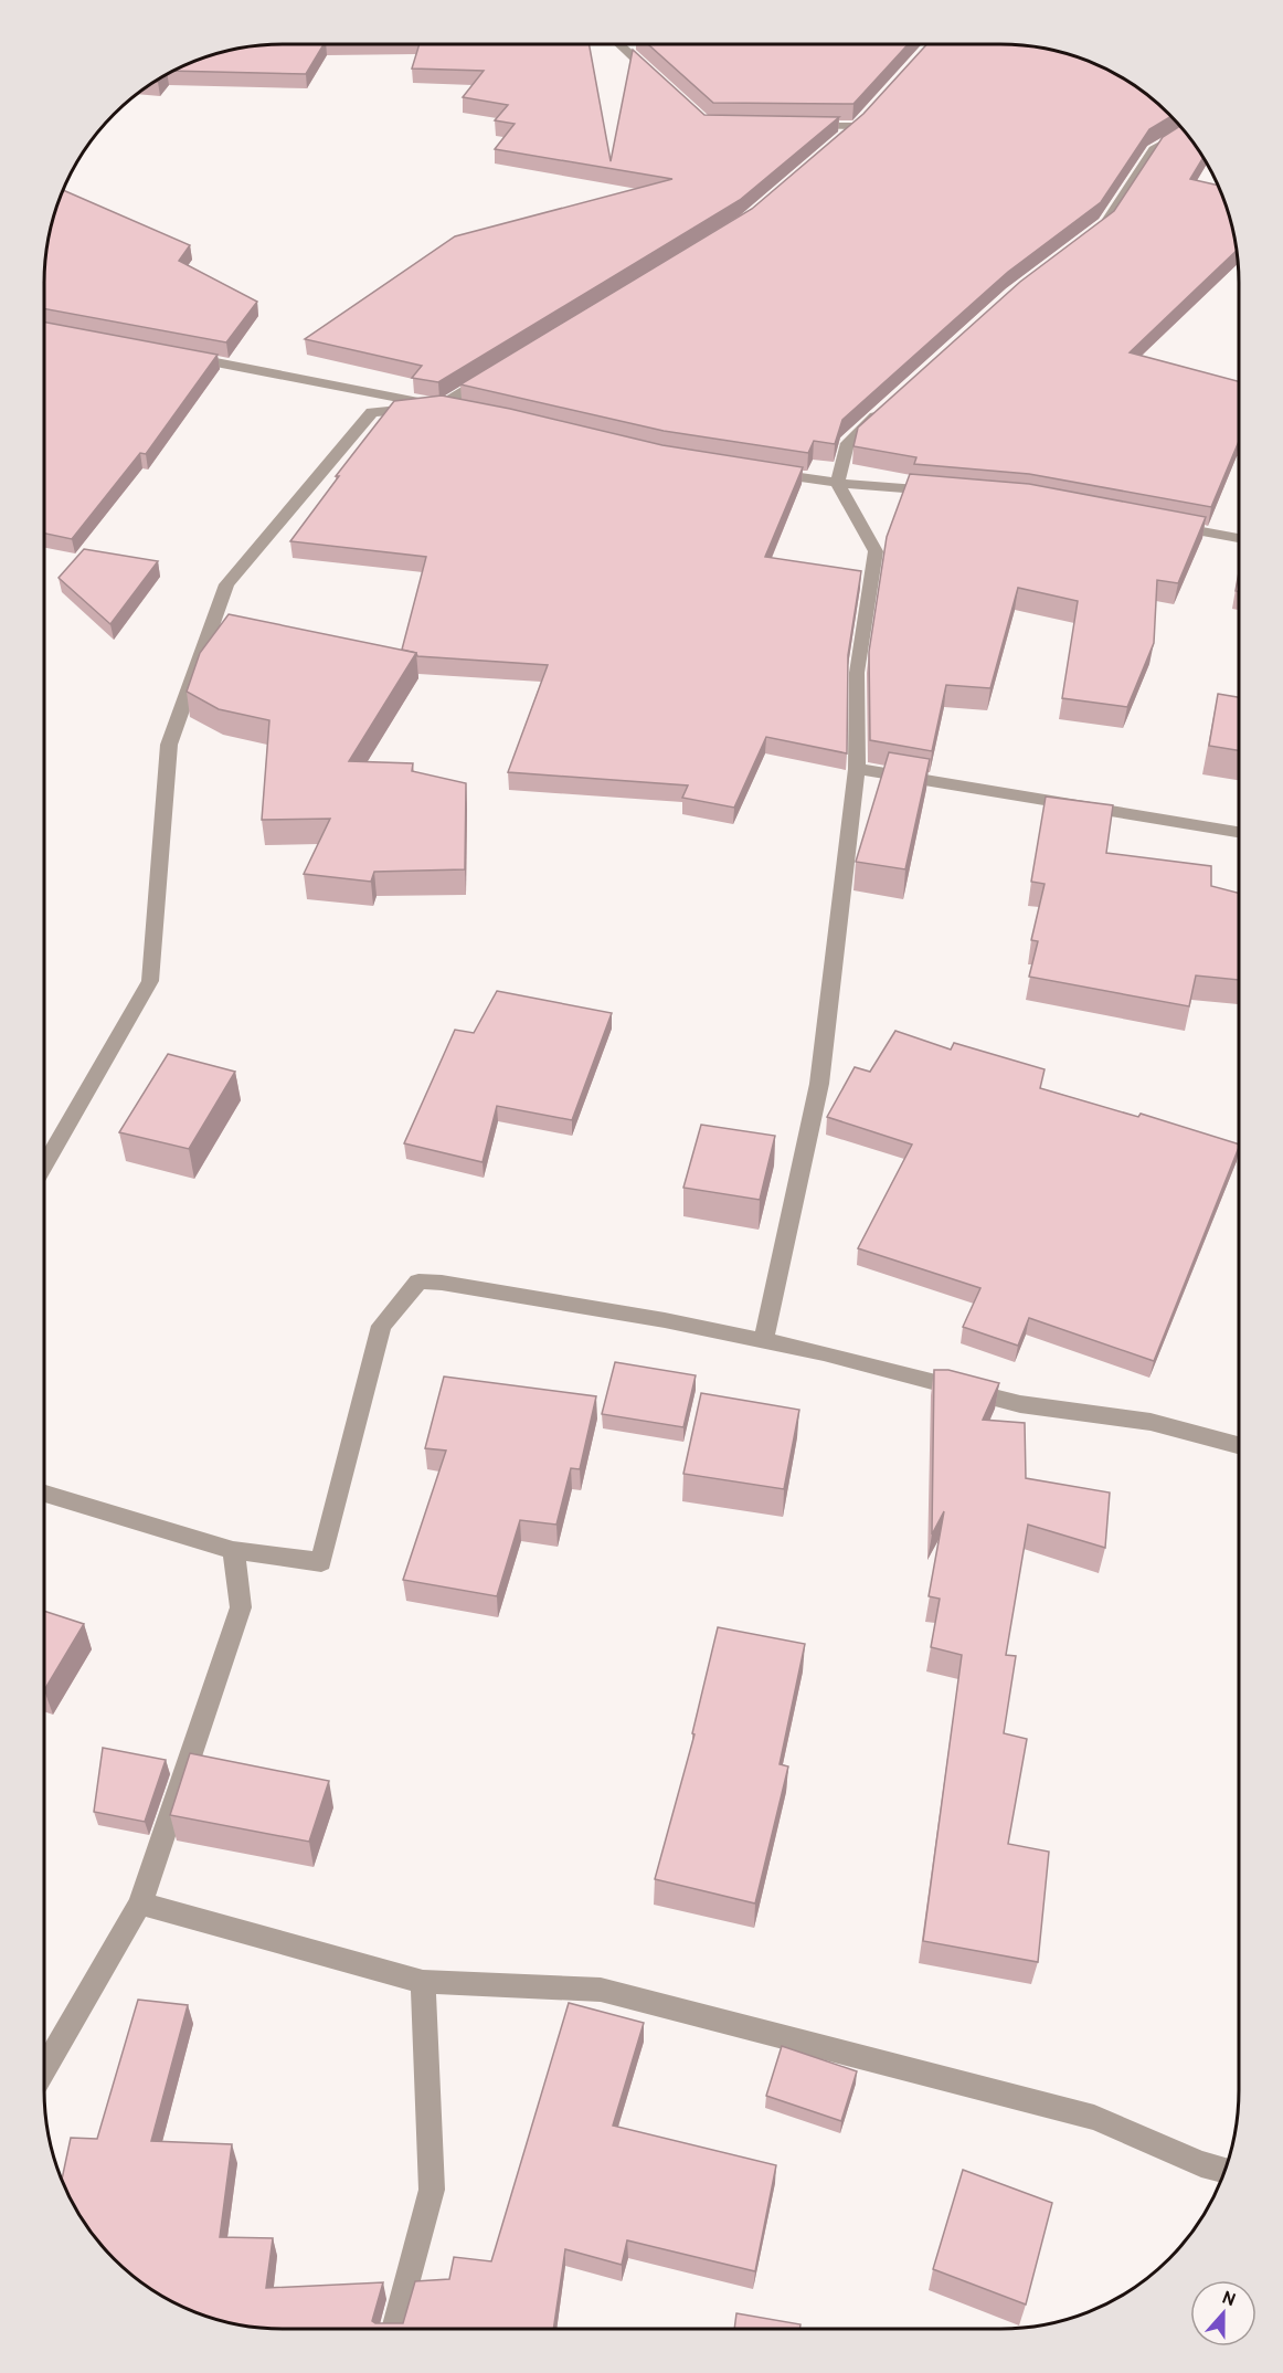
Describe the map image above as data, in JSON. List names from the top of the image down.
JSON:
{
  "north": "top"
}
